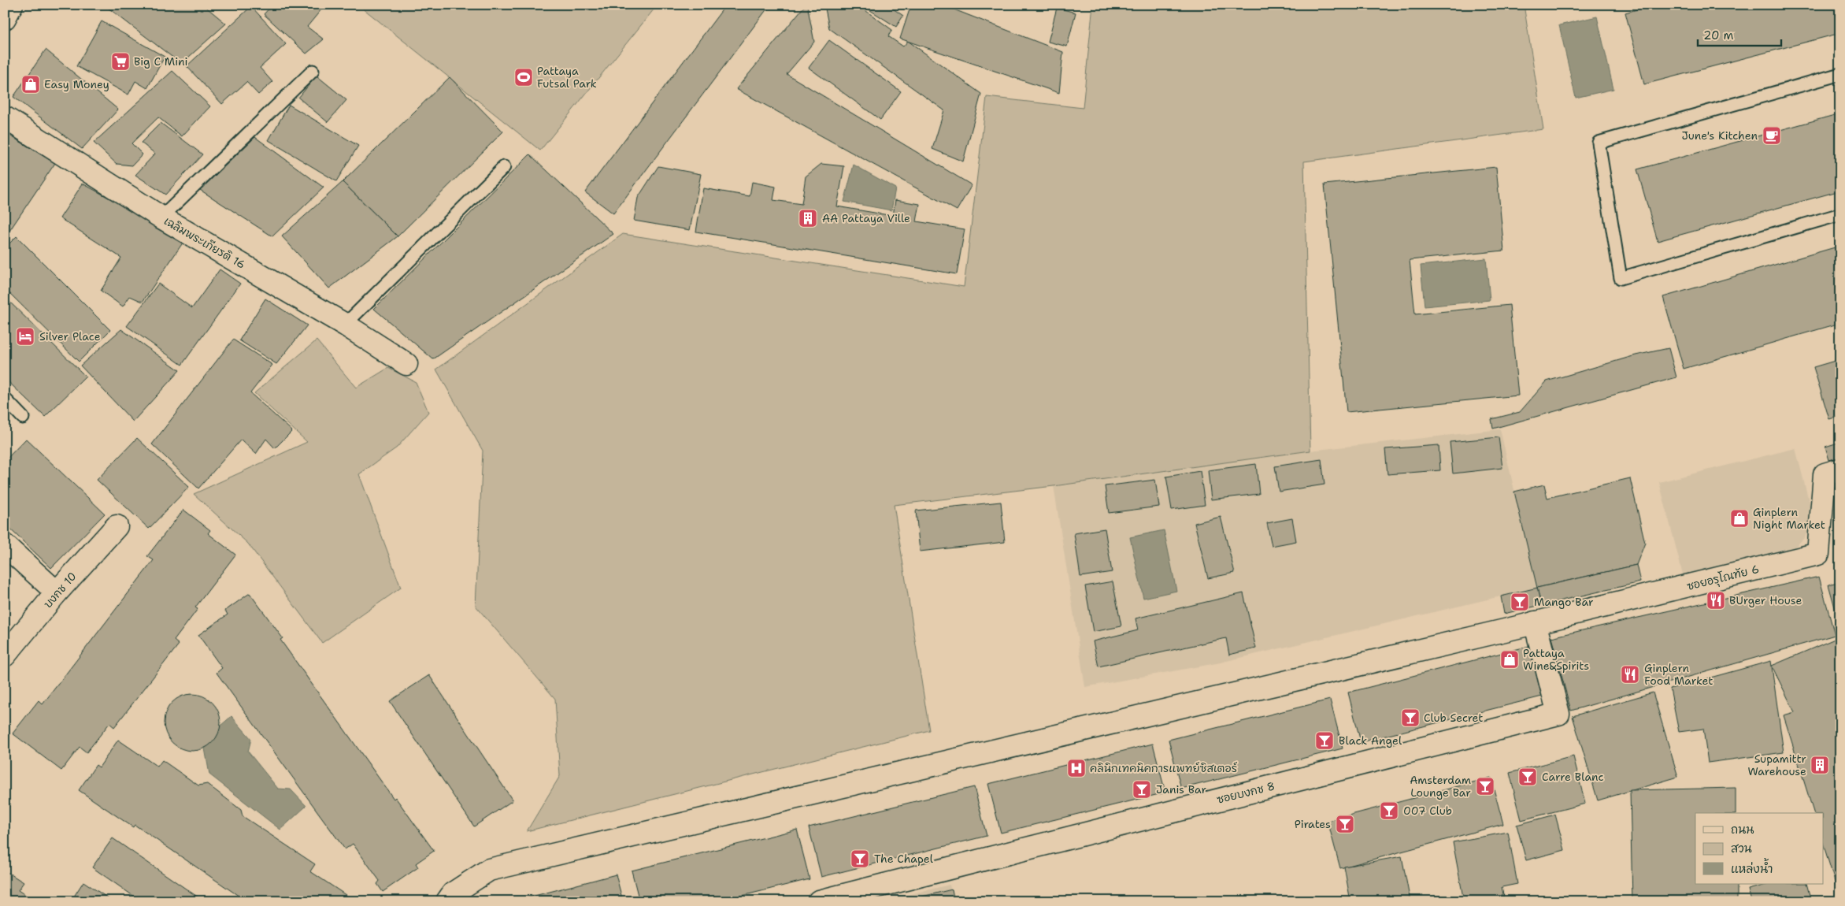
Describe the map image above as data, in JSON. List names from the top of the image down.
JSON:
{
  "streets": {
    "street": [
      "เฉลิมพระเกียรติ 16",
      "ซอยอรุโณทัย 6",
      "บงกช 10",
      "ซอยบงกช 8"
    ]
  },
  "crossings": [
    ["ซอยอรุโณทัย 6", "ซอยบงกช 8"]
  ],
  "places": {
    "supermarket": ["Big C Mini"],
    "sports": ["Pattaya Futsal Park"],
    "shop": ["Easy Money", "Ginplern Night Market", "Pattaya Wine&Spirits"],
    "cafe": ["June's Kitchen"],
    "building": ["AA Pattaya Ville", "Supamittr Warehouse"],
    "hotel": ["Silver Place"],
    "restaurant": ["BUrger House", "Ginplern Food Market"],
    "bar": [
      "Mango Bar",
      "Club Secret",
      "Black Angel",
      "Carre Blanc",
      "Amsterdam Lounge Bar",
      "Janis Bar",
      "007 Club",
      "Pirates",
      "The Chapel"
    ],
    "hospital": ["คลินิกเทคนิคการแพทย์ซิสเตอร์"]
  },
  "legend": ["ถนน", "สวน", "แหล่งน้ำ"],
  "scale_bar": "20 m"
}
